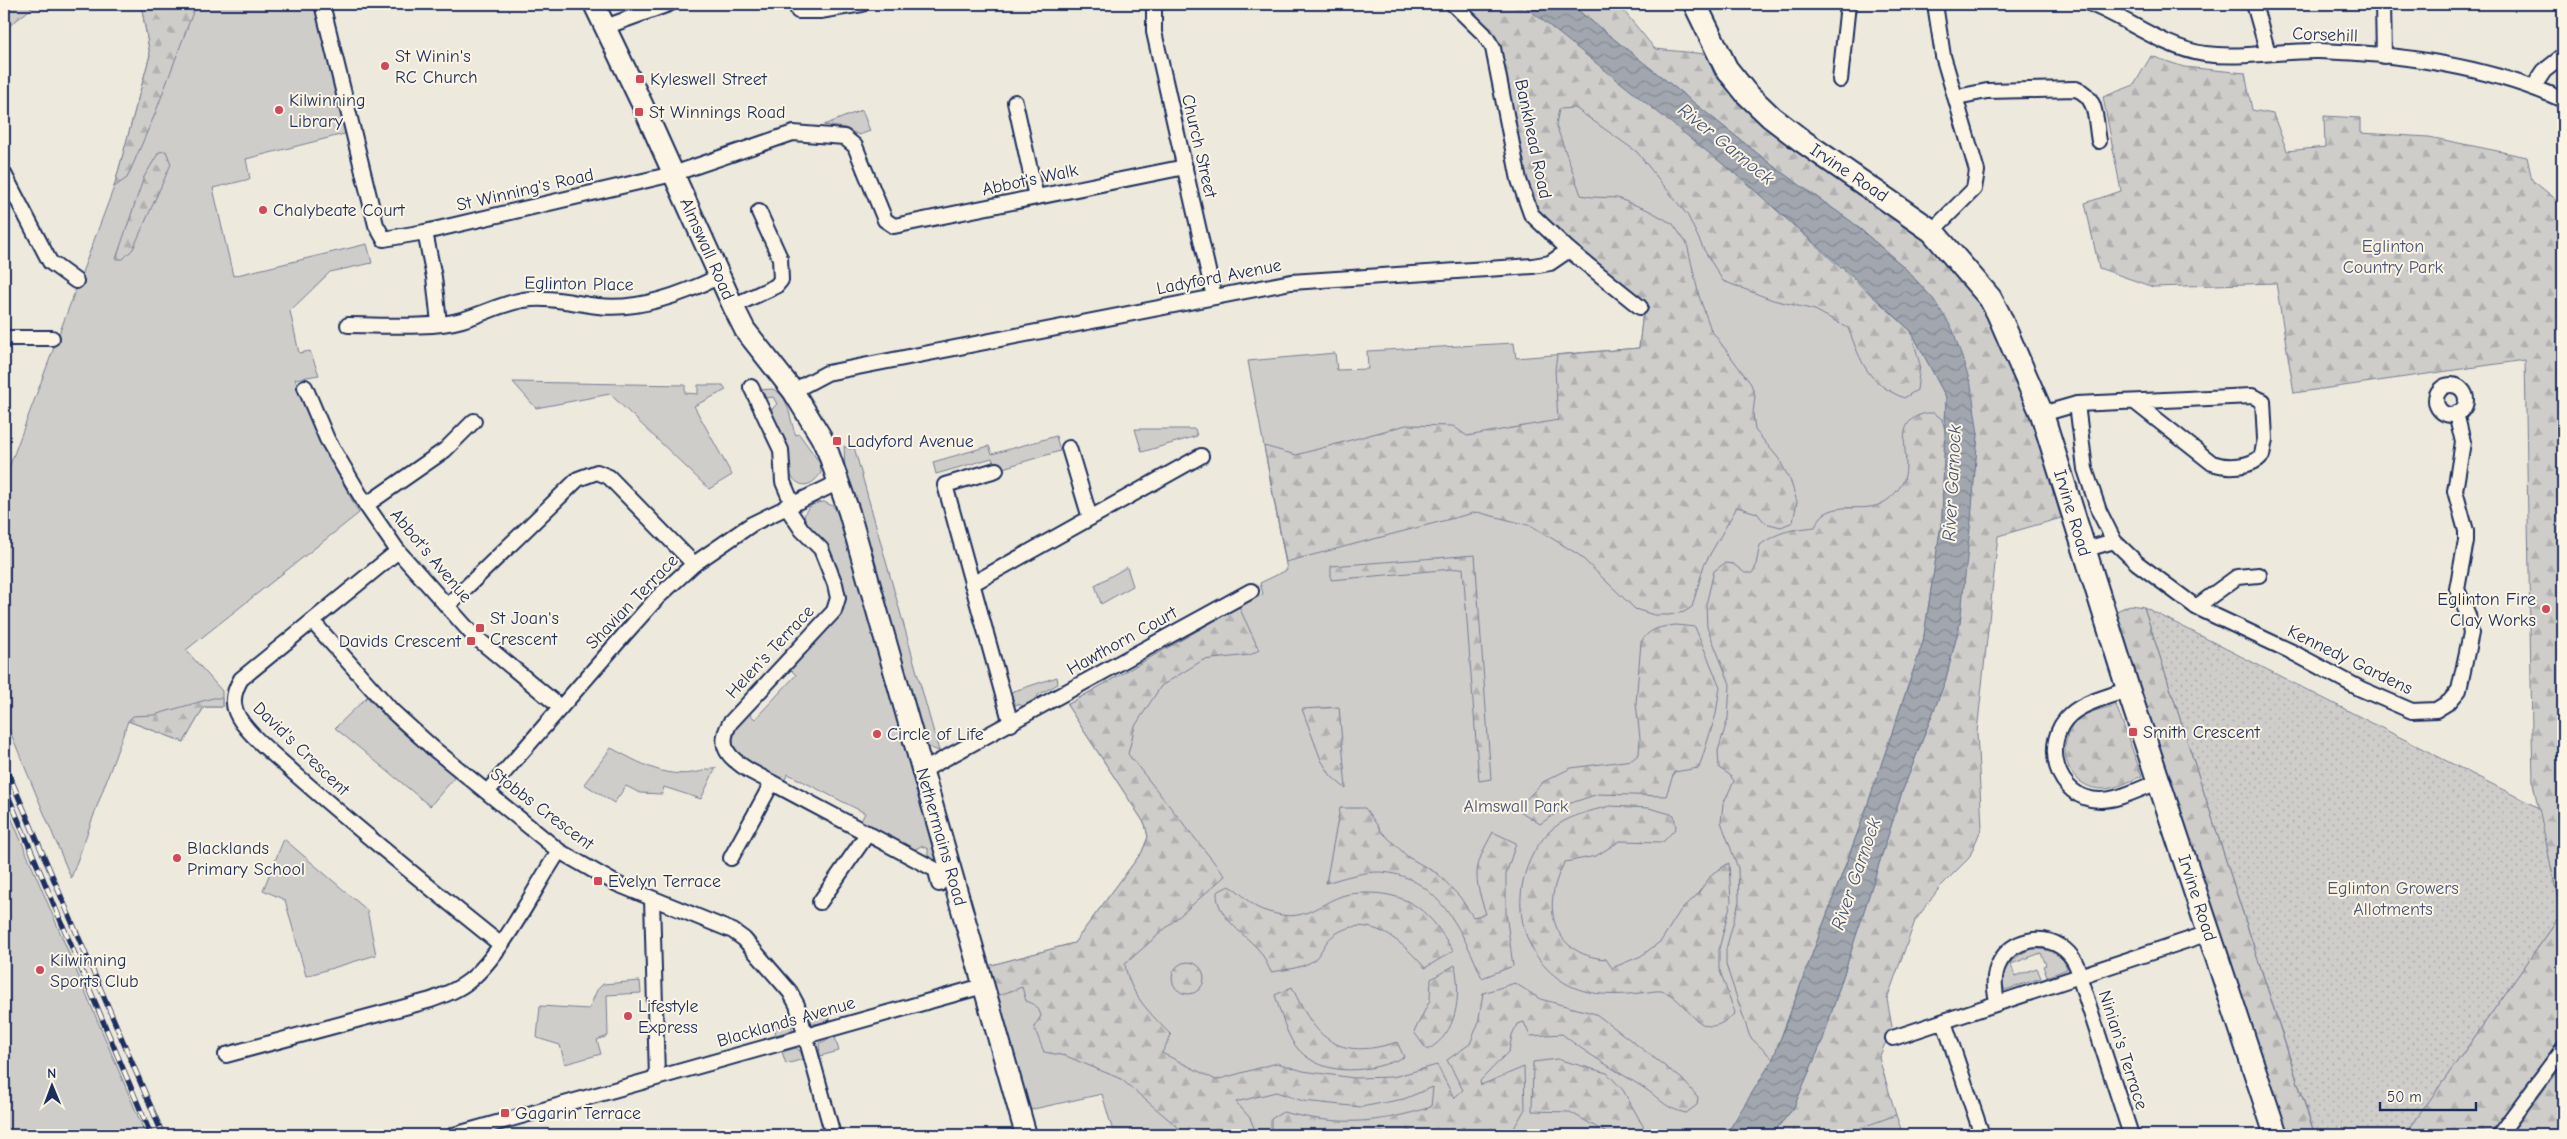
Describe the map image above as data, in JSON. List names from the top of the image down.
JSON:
{
  "streets": {
    "main road": ["Irvine Road", "Almswall Road", "Nethermains Road"],
    "street": [
      "Corsehill",
      "Bankhead Road",
      "Church Street",
      "Abbot's Walk",
      "St Winning's Road",
      "Ladyford Avenue",
      "Eglinton Place",
      "Abbot's Avenue",
      "Shavian Terrace",
      "Hawthorn Court",
      "Helen's Terrace",
      "Kennedy Gardens",
      "David's Crescent",
      "Stobbs Crescent",
      "Blacklands Avenue",
      "Ninian's Terrace"
    ]
  },
  "crossings": [
    ["Bankhead Road", "Ladyford Avenue"],
    ["Church Street", "Abbot's Walk"],
    ["Church Street", "Ladyford Avenue"],
    ["Abbot's Walk", "St Winning's Road"],
    ["Abbot's Walk", "Almswall Road"],
    ["St Winning's Road", "Almswall Road"],
    ["Almswall Road", "Ladyford Avenue"],
    ["Almswall Road", "Eglinton Place"],
    ["Almswall Road", "Shavian Terrace"],
    ["Almswall Road", "Nethermains Road"],
    ["Abbot's Avenue", "Shavian Terrace"],
    ["Abbot's Avenue", "David's Crescent"],
    ["Shavian Terrace", "Helen's Terrace"],
    ["Shavian Terrace", "Stobbs Crescent"],
    ["Shavian Terrace", "Nethermains Road"],
    ["Hawthorn Court", "Nethermains Road"],
    ["David's Crescent", "Stobbs Crescent"],
    ["Stobbs Crescent", "Blacklands Avenue"],
    ["Nethermains Road", "Blacklands Avenue"]
  ],
  "water": ["River Garnock"],
  "parks": ["Eglinton Country Park", "Almswall Park", "Eglinton Growers Allotments"],
  "places": {
    "other": [
      "St Winin's RC Church",
      "Kilwinning Library",
      "Chalybeate Court",
      "Eglinton Fire Clay Works",
      "Circle of Life",
      "Blacklands Primary School",
      "Kilwinning Sports Club",
      "Lifestyle Express"
    ],
    "transit": [
      "Kyleswell Street",
      "St Winnings Road",
      "Ladyford Avenue",
      "St Joan's Crescent",
      "Davids Crescent",
      "Smith Crescent",
      "Evelyn Terrace",
      "Gagarin Terrace"
    ]
  },
  "scale_bar": "50 m",
  "north": "top"
}
